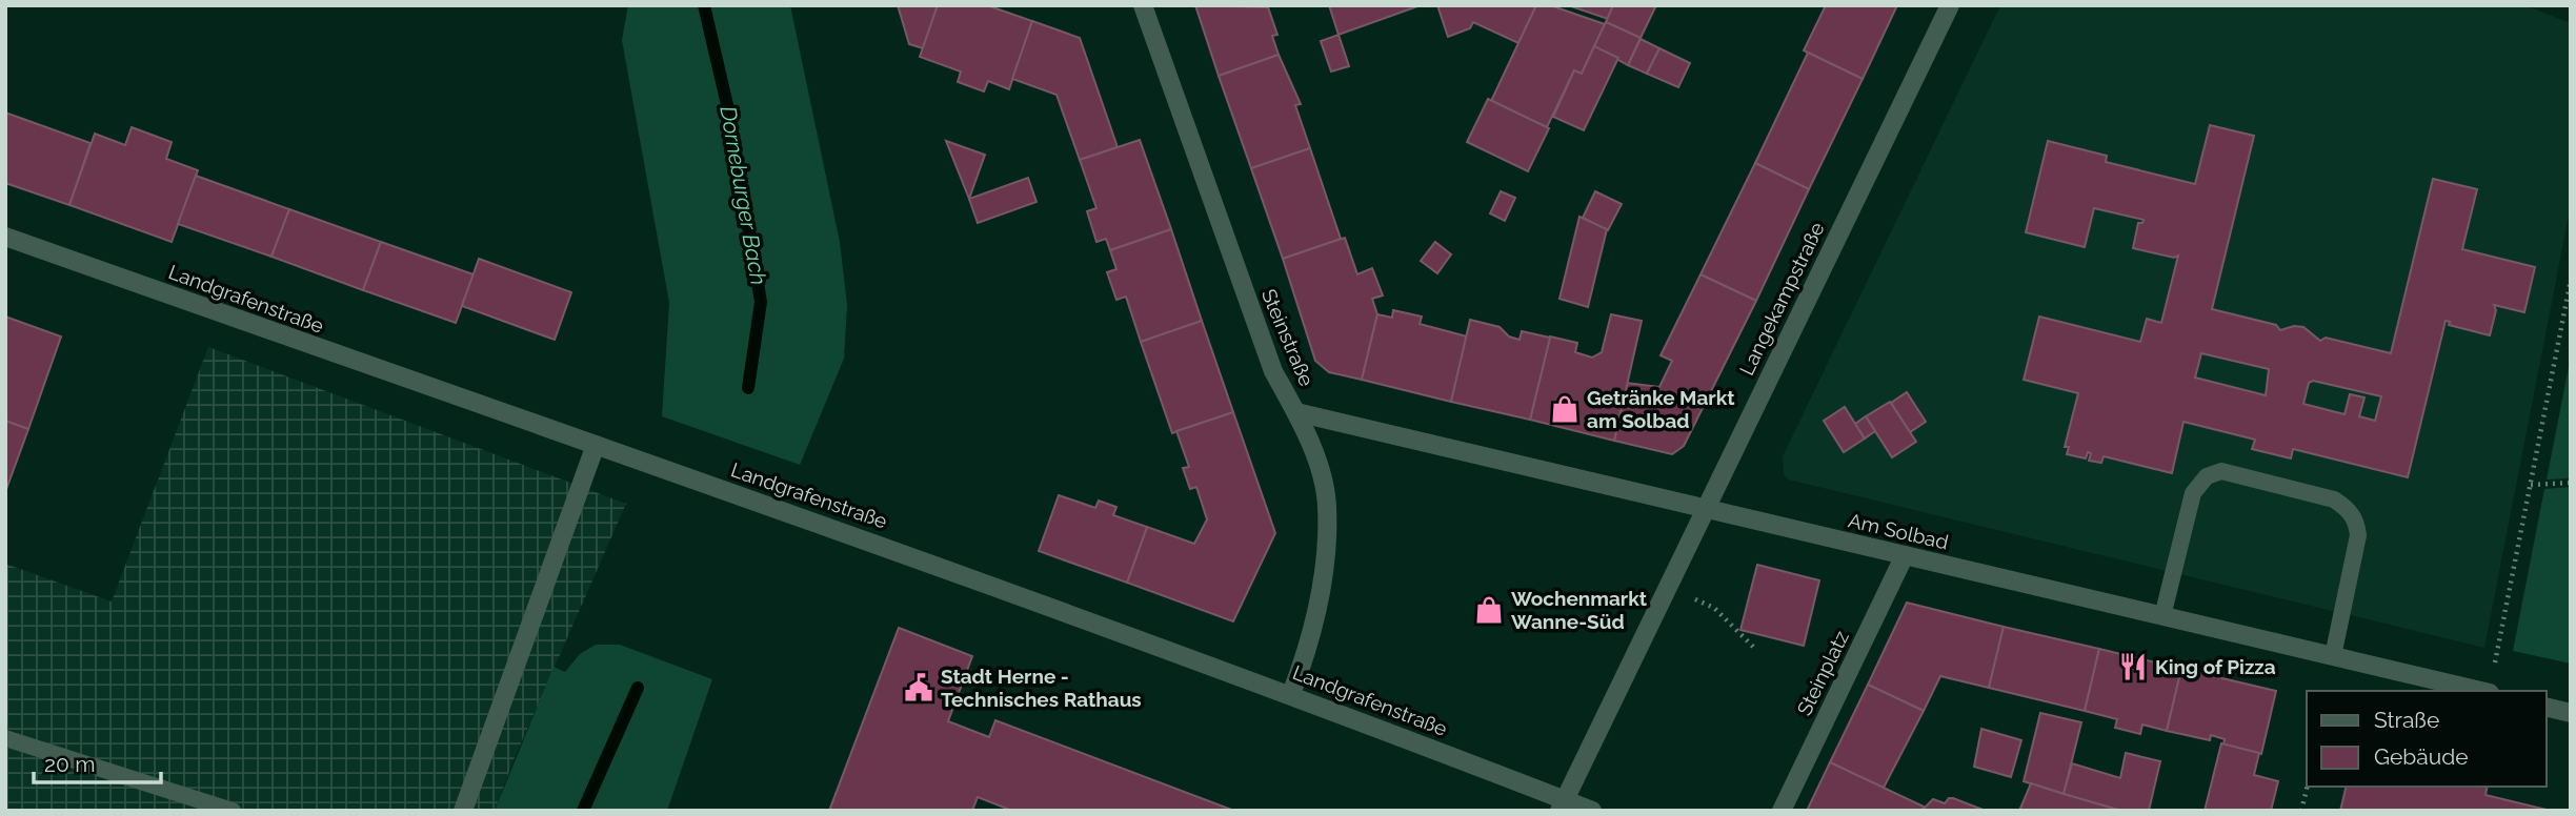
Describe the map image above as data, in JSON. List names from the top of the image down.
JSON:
{
  "streets": {
    "street": [
      "Landgrafenstraße",
      "Langekampstraße",
      "Steinstraße",
      "Am Solbad",
      "Steinplatz"
    ]
  },
  "crossings": [
    ["Landgrafenstraße", "Langekampstraße"],
    ["Landgrafenstraße", "Steinstraße"],
    ["Langekampstraße", "Am Solbad"],
    ["Steinstraße", "Am Solbad"],
    ["Am Solbad", "Steinplatz"]
  ],
  "water": ["Dorneburger Bach"],
  "places": {
    "shop": ["Getränke Markt am Solbad", "Wochenmarkt Wanne-Süd"],
    "restaurant": ["King of Pizza"],
    "public building": ["Stadt Herne - Technisches Rathaus"]
  },
  "legend": ["Straße", "Gebäude"],
  "scale_bar": "20 m"
}
